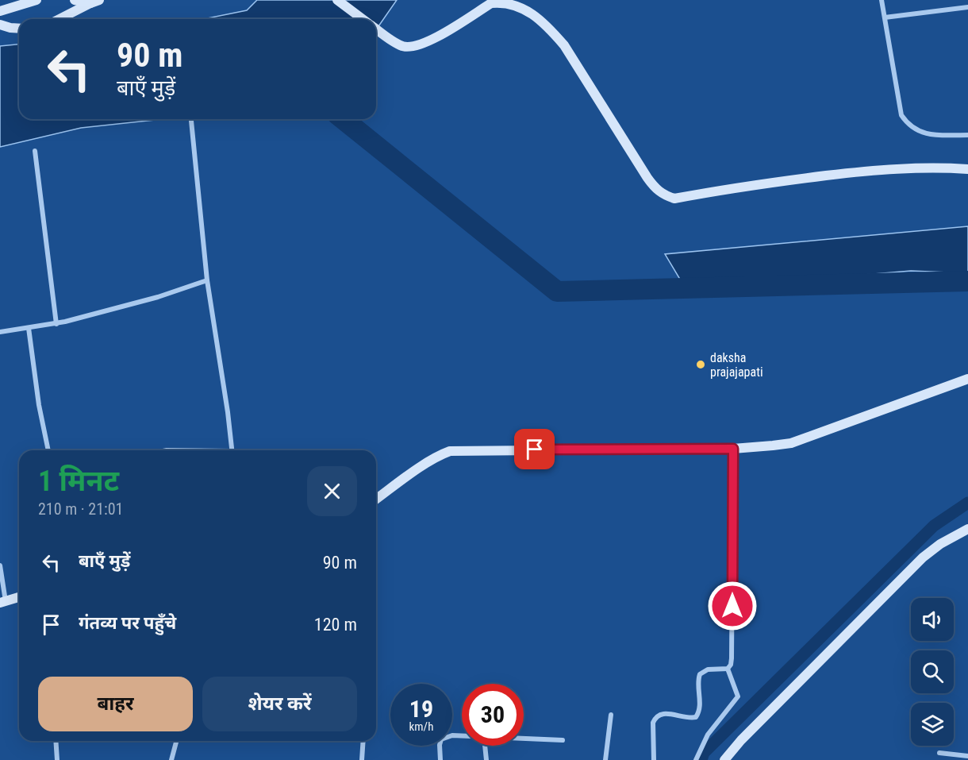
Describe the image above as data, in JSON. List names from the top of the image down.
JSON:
{
  "places": ["daksha prajajapati"],
  "page": {
    "turn": ["90 m", "बाएँ मुड़ें"],
    "heading": ["1 मिनट", "210 m · 21:01"],
    "list": [
      {
        "name": "बाएँ मुड़ें",
        "value": "90 m"
      },
      {
        "name": "गंतव्य पर पहुँचे",
        "value": "120 m"
      }
    ],
    "buttons": ["बाहर", "शेयर करें"],
    "speed": "19 km/h",
    "limit": "30"
  }
}
